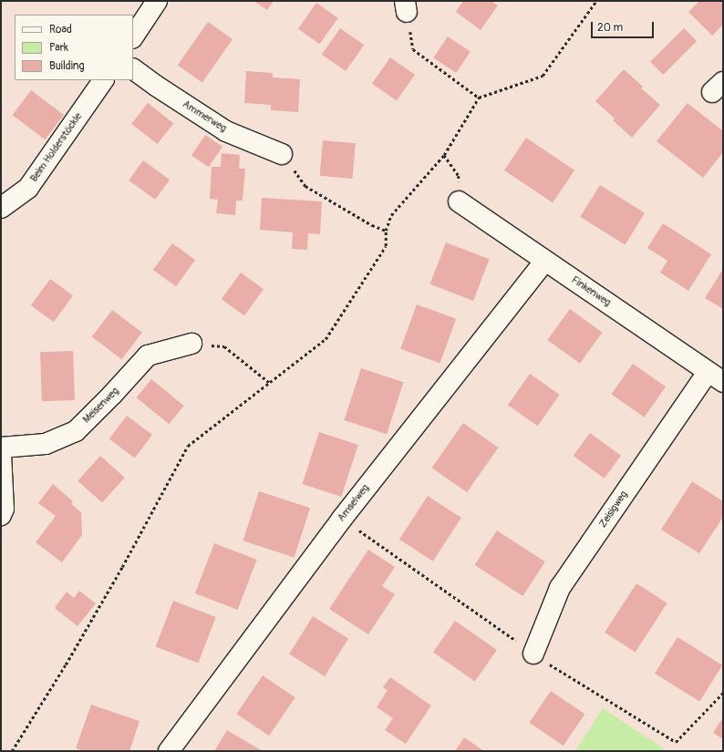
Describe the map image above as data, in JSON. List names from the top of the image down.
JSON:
{
  "streets": {
    "street": [
      "Ammerweg",
      "Beim Holderstöckle",
      "Finkenweg",
      "Meisenweg",
      "Amselweg",
      "Zeisigweg"
    ]
  },
  "crossings": [
    ["Finkenweg", "Amselweg"],
    ["Finkenweg", "Zeisigweg"]
  ],
  "legend": ["Road", "Park", "Building"],
  "scale_bar": "20 m"
}
